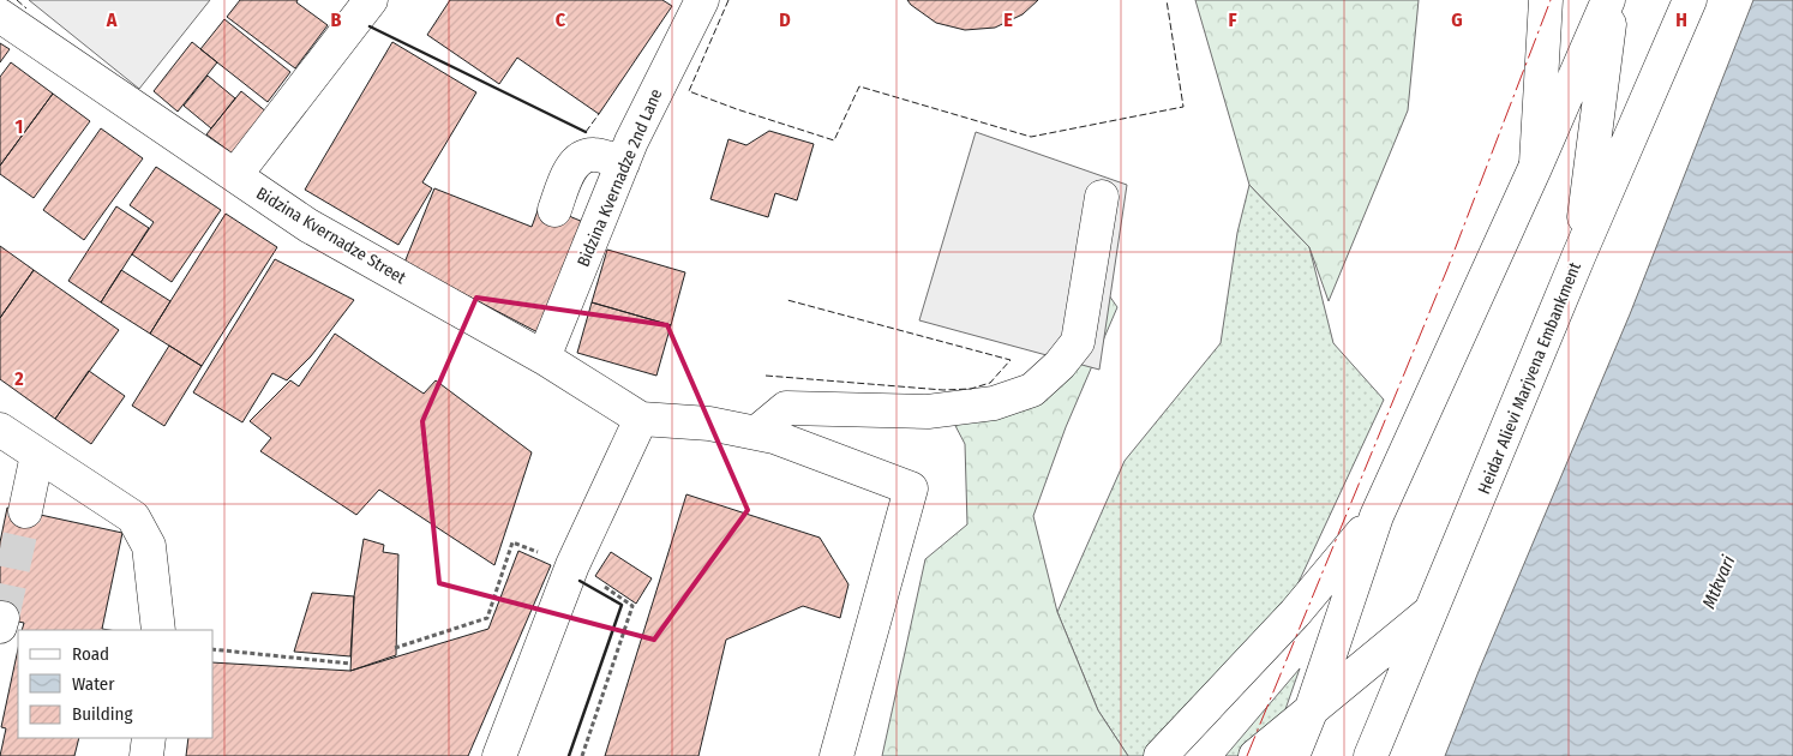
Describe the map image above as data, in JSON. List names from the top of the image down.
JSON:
{
  "streets": {
    "main road": ["Bidzina Kvernadze 2nd Lane", "Bidzina Kvernadze Street", "Heidar Alievi Marjvena Embankment"]
  },
  "crossings": [
    ["Bidzina Kvernadze 2nd Lane", "Bidzina Kvernadze Street"]
  ],
  "water": ["Mtkvari"],
  "legend": ["Road", "Water", "Building"],
  "grid": {
    "columns": [
      "A",
      "B",
      "C",
      "D",
      "E",
      "F",
      "G",
      "H"
    ],
    "rows": ["1", "2"]
  }
}
